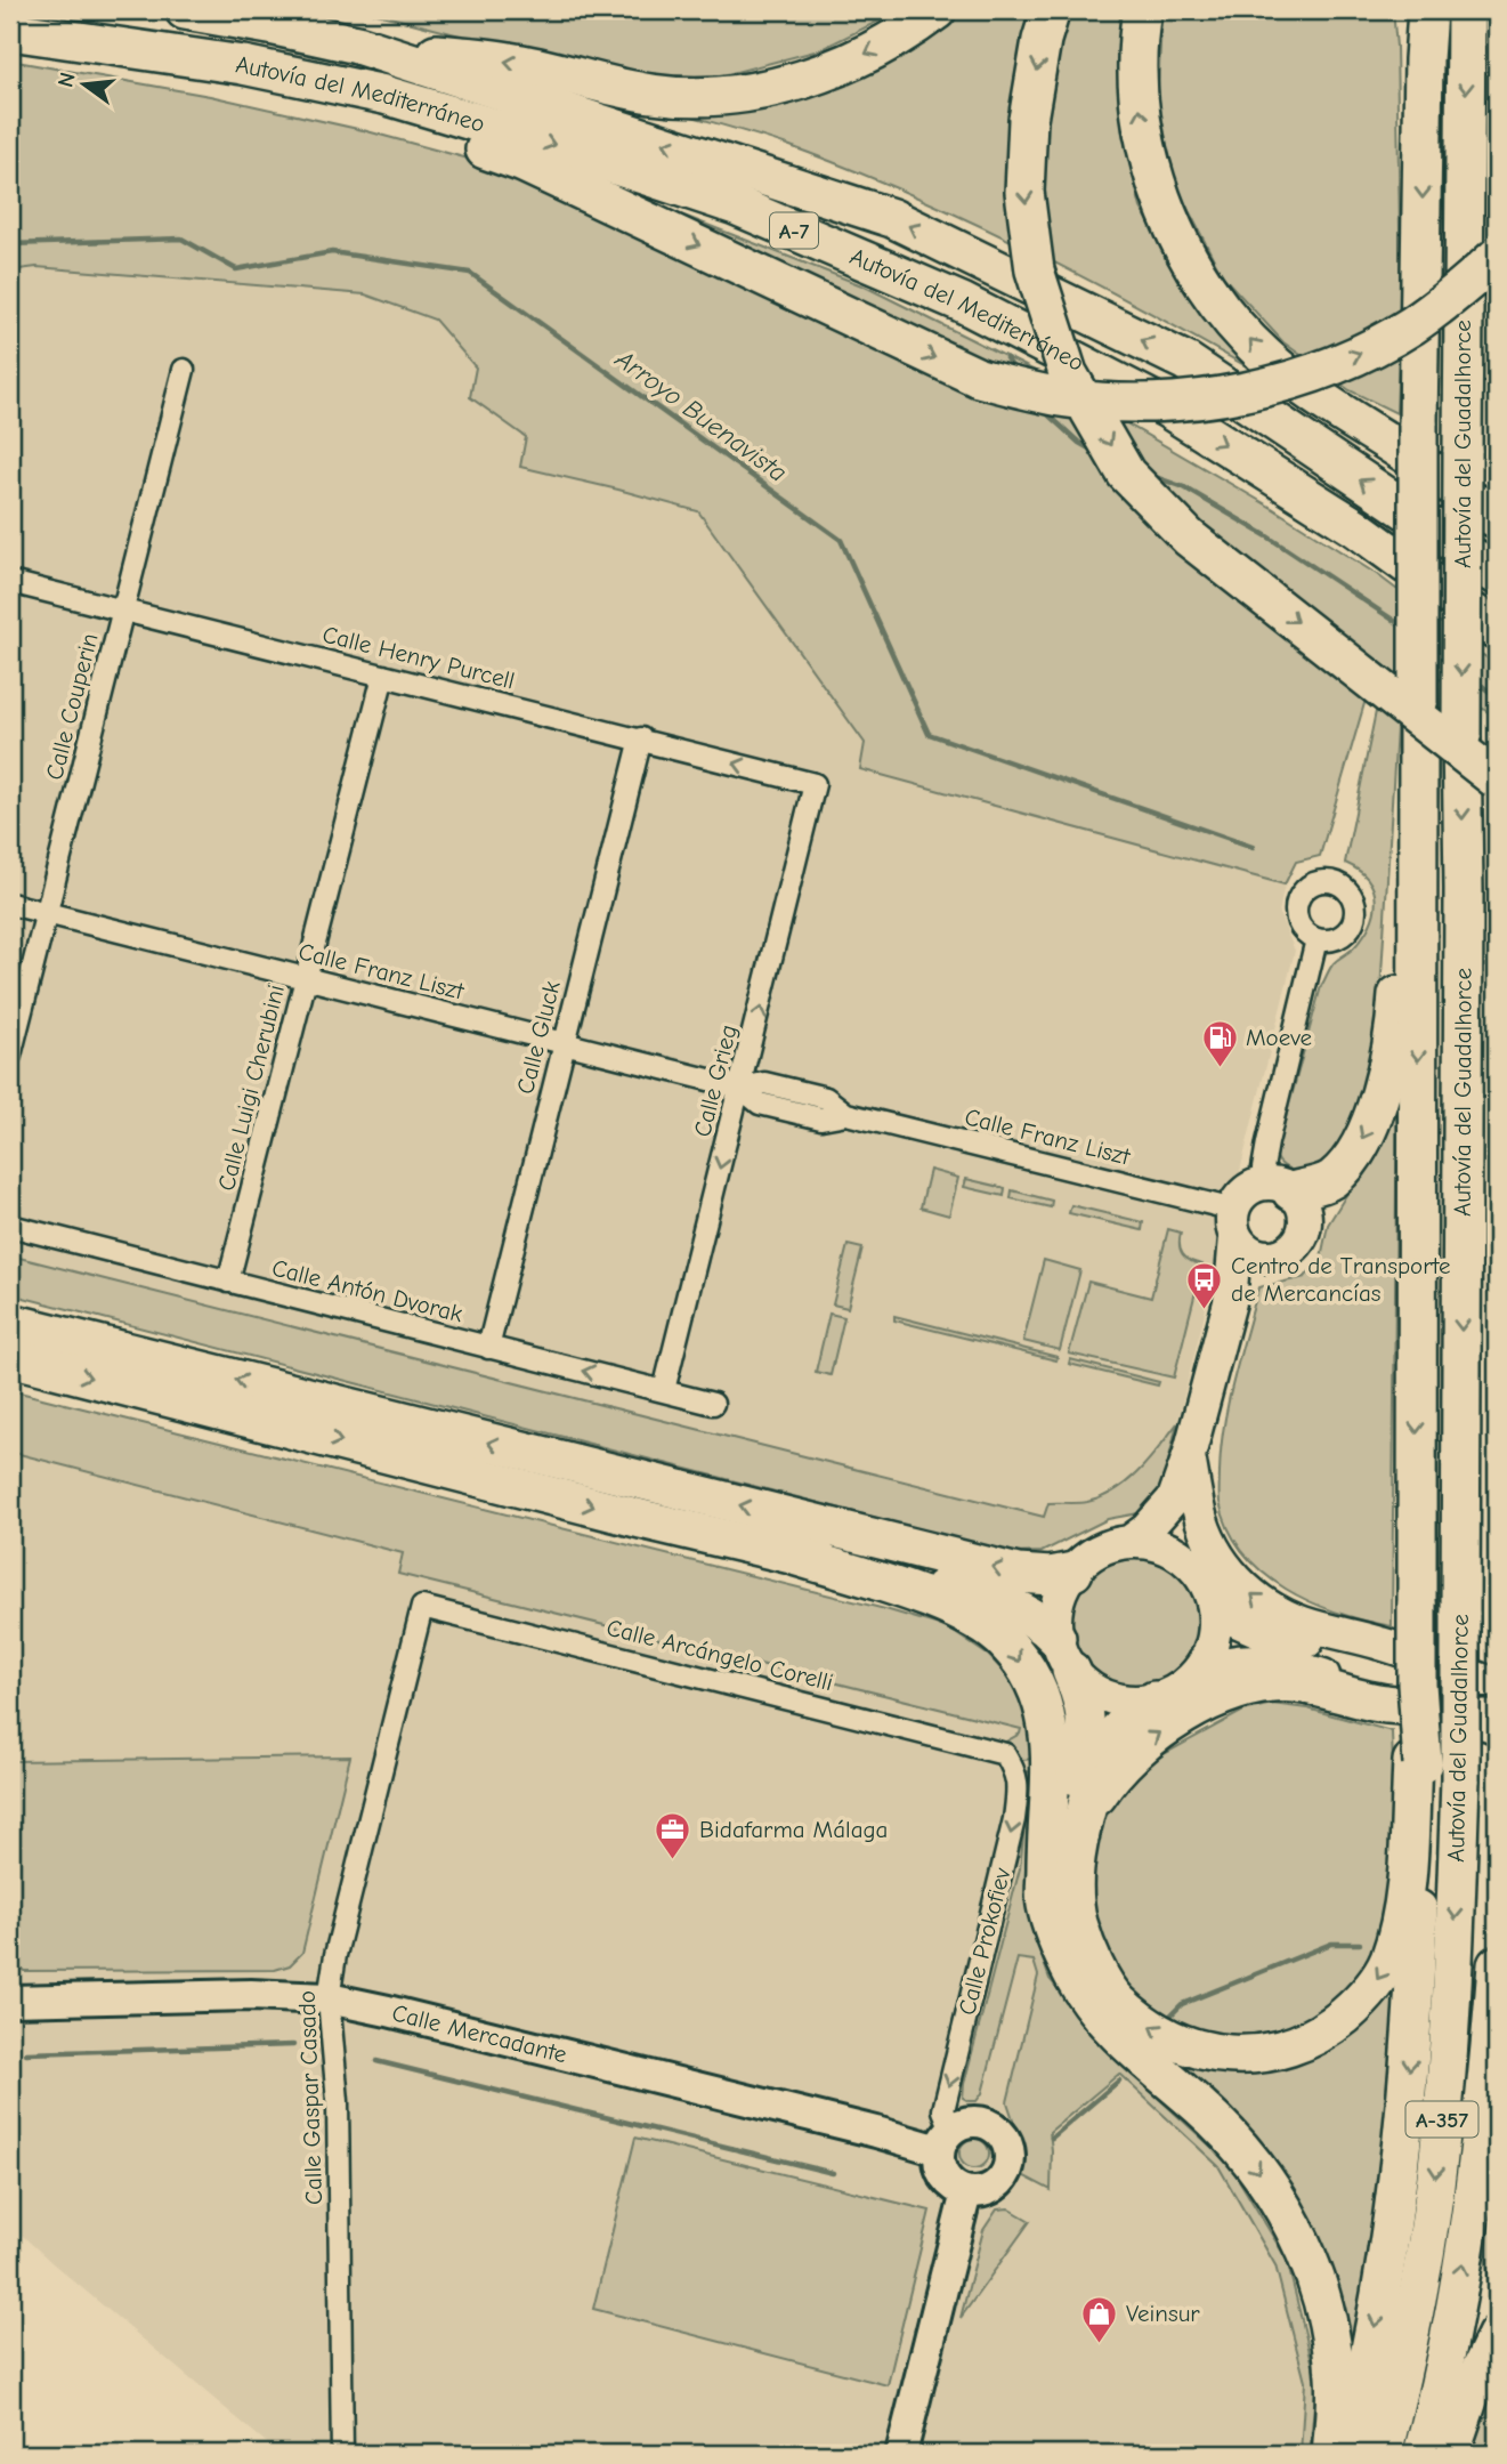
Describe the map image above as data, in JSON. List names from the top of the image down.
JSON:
{
  "streets": {
    "highway": [
      "Autovía del Mediterráneo",
      "A-7",
      "Autovía del Guadalhorce",
      "A-357"
    ],
    "street": [
      "Calle Henry Purcell",
      "Calle Couperin",
      "Calle Franz Liszt",
      "Calle Gluck",
      "Calle Grieg",
      "Calle Luigi Cherubini",
      "Calle Antón Dvorak",
      "Calle Arcángelo Corelli",
      "Calle Prokofiev",
      "Calle Mercadante",
      "Calle Gaspar Casado"
    ]
  },
  "crossings": [
    ["Calle Henry Purcell", "Calle Couperin"],
    ["Calle Henry Purcell", "Calle Gluck"],
    ["Calle Henry Purcell", "Calle Grieg"],
    ["Calle Henry Purcell", "Calle Luigi Cherubini"],
    ["Calle Couperin", "Calle Franz Liszt"],
    ["Calle Franz Liszt", "Calle Gluck"],
    ["Calle Franz Liszt", "Calle Grieg"],
    ["Calle Franz Liszt", "Calle Luigi Cherubini"],
    ["Calle Gluck", "Calle Antón Dvorak"],
    ["Calle Grieg", "Calle Antón Dvorak"],
    ["Calle Luigi Cherubini", "Calle Antón Dvorak"],
    ["Calle Arcángelo Corelli", "Calle Prokofiev"],
    ["Calle Arcángelo Corelli", "Calle Gaspar Casado"],
    ["Calle Prokofiev", "Calle Mercadante"],
    ["Calle Mercadante", "Calle Gaspar Casado"]
  ],
  "one_way": ["Calle Prokofiev"],
  "water": ["Arroyo Buenavista"],
  "places": {
    "fuel station": ["Moeve"],
    "bus stop": ["Centro de Transporte de Mercancías"],
    "office": ["Bidafarma Málaga"],
    "shop": ["Veinsur"]
  },
  "north": "left"
}
